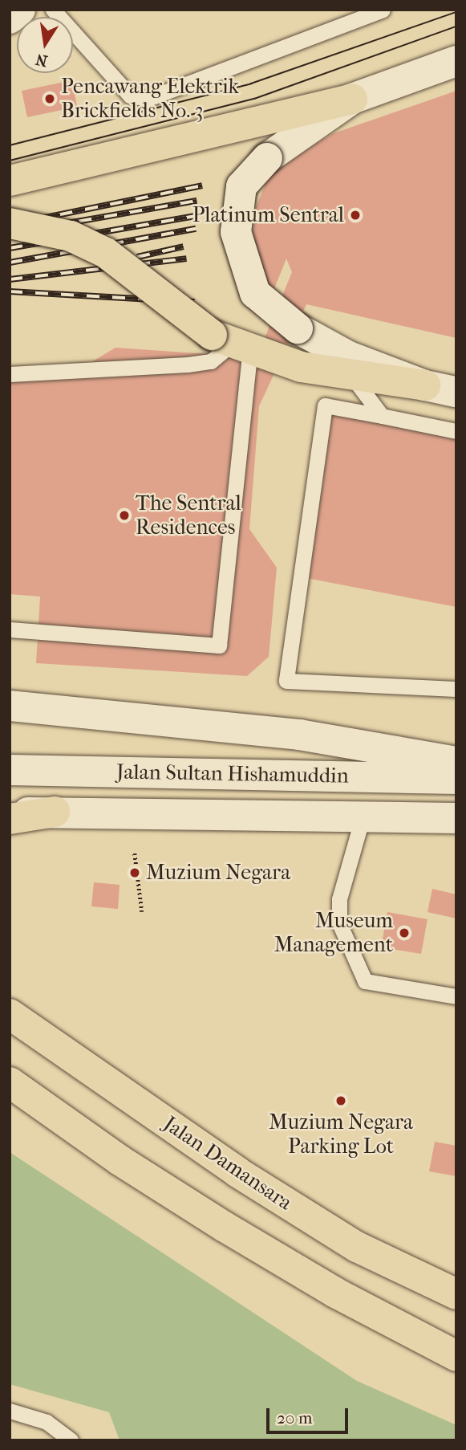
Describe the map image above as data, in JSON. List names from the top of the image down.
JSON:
{
  "streets": {
    "main road": ["Jalan Sultan Hishamuddin", "Jalan Damansara"]
  },
  "places": [
    "Pencawang Elektrik Brickfields No. 3",
    "Platinum Sentral",
    "The Sentral Residences",
    "Muzium Negara",
    "Museum Management",
    "Muzium Negara Parking Lot"
  ],
  "scale_bar": "20 m",
  "north": "bottom"
}
